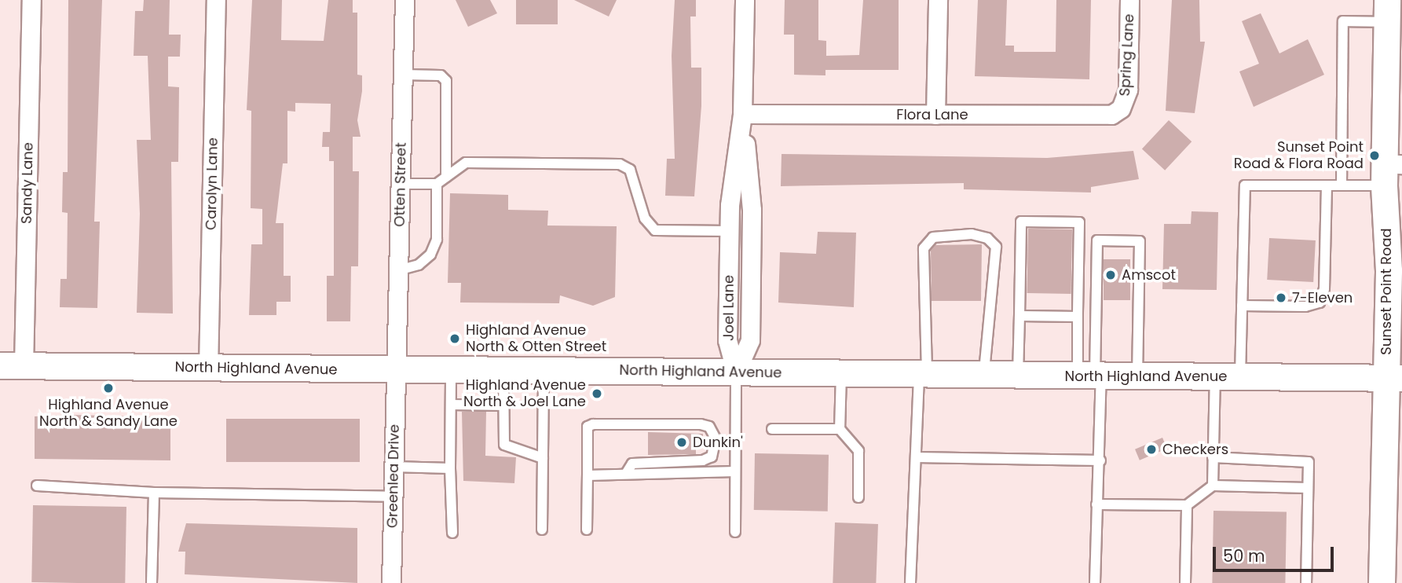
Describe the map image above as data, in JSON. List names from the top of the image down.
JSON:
{
  "streets": {
    "street": [
      "Spring Lane",
      "Flora Lane",
      "Sandy Lane",
      "Carolyn Lane",
      "Otten Street",
      "Sunset Point Road",
      "Joel Lane",
      "North Highland Avenue",
      "Greenlea Drive"
    ]
  },
  "crossings": [
    ["Spring Lane", "Flora Lane"],
    ["Flora Lane", "Joel Lane"],
    ["Sandy Lane", "North Highland Avenue"],
    ["Carolyn Lane", "North Highland Avenue"],
    ["Otten Street", "North Highland Avenue"],
    ["Otten Street", "Greenlea Drive"],
    ["Sunset Point Road", "North Highland Avenue"],
    ["Joel Lane", "North Highland Avenue"],
    ["North Highland Avenue", "Greenlea Drive"]
  ],
  "places": [
    "Sunset Point Road & Flora Road",
    "Amscot",
    "7-Eleven",
    "Highland Avenue North & Otten Street",
    "Highland Avenue North & Sandy Lane",
    "Highland Avenue North & Joel Lane",
    "Dunkin'",
    "Checkers"
  ],
  "scale_bar": "50 m"
}
